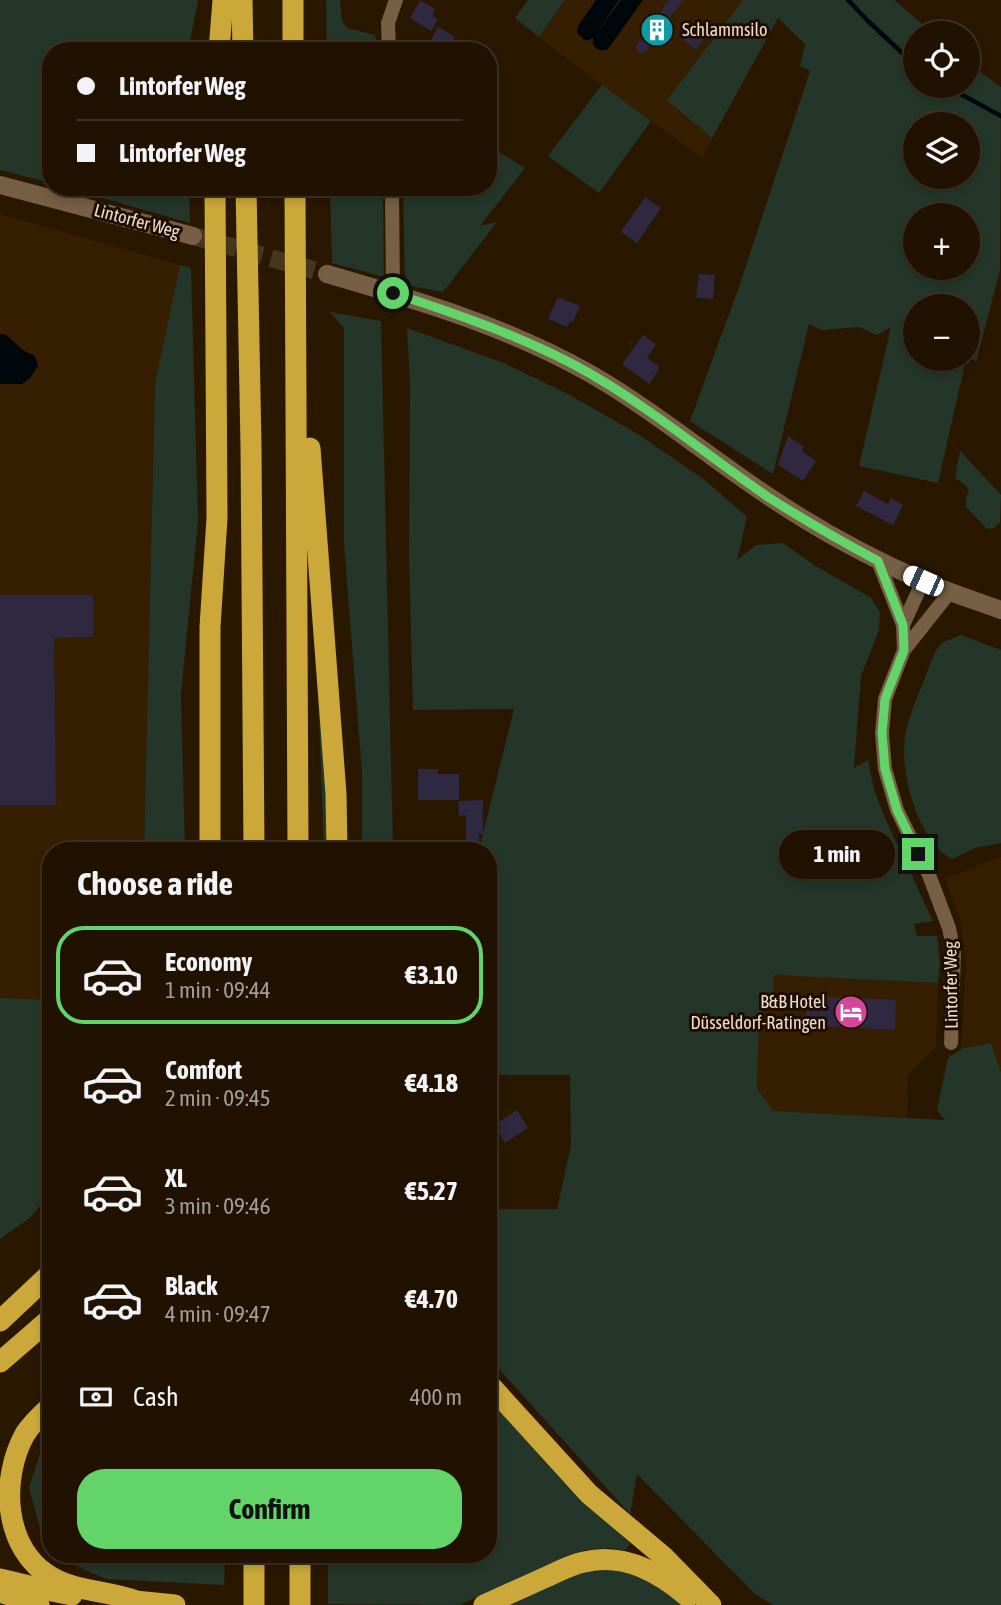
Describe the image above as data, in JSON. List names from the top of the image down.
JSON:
{
  "streets": {
    "main road": ["Lintorfer Weg"]
  },
  "places": {
    "building": ["Schlammsilo"],
    "hotel": ["B&B Hotel Düsseldorf-Ratingen"]
  },
  "page": {
    "map_buttons": ["+", "−"],
    "banner": ["Lintorfer Weg", "Lintorfer Weg"],
    "bubble": "1 min",
    "heading": "Choose a ride",
    "list": [
      {
        "name": "Economy",
        "note": "1 min · 09:44",
        "value": "€3.10"
      },
      {
        "name": "Comfort",
        "note": "2 min · 09:45",
        "value": "€4.18"
      },
      {
        "name": "XL",
        "note": "3 min · 09:46",
        "value": "€5.27"
      },
      {
        "name": "Black",
        "note": "4 min · 09:47",
        "value": "€4.70"
      }
    ],
    "pay": ["Cash", "400 m"],
    "buttons": "Confirm"
  }
}
